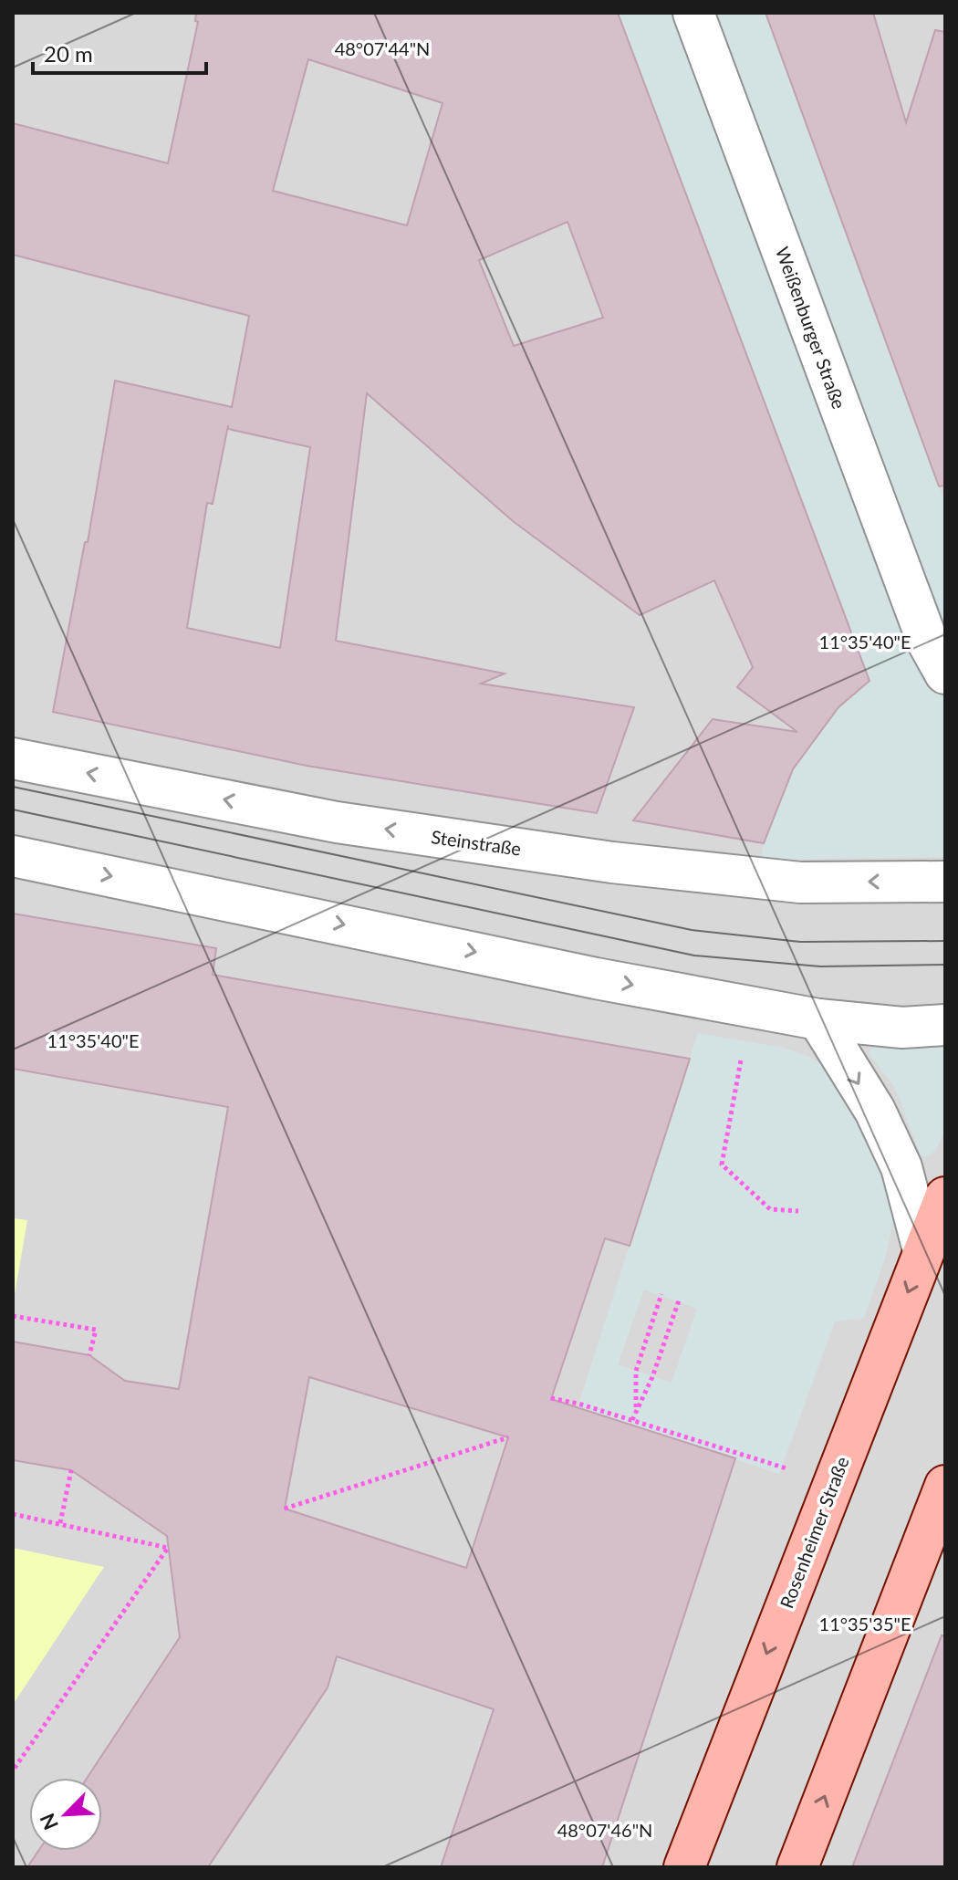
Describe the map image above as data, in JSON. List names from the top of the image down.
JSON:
{
  "streets": {
    "main road": ["Rosenheimer Straße"],
    "street": ["Weißenburger Straße", "Steinstraße"]
  },
  "scale_bar": "20 m",
  "north": "bottom left",
  "coordinates": [
    "48°07'44\"N",
    "11°35'40\"E",
    "11°35'35\"E",
    "48°07'46\"N"
  ]
}
